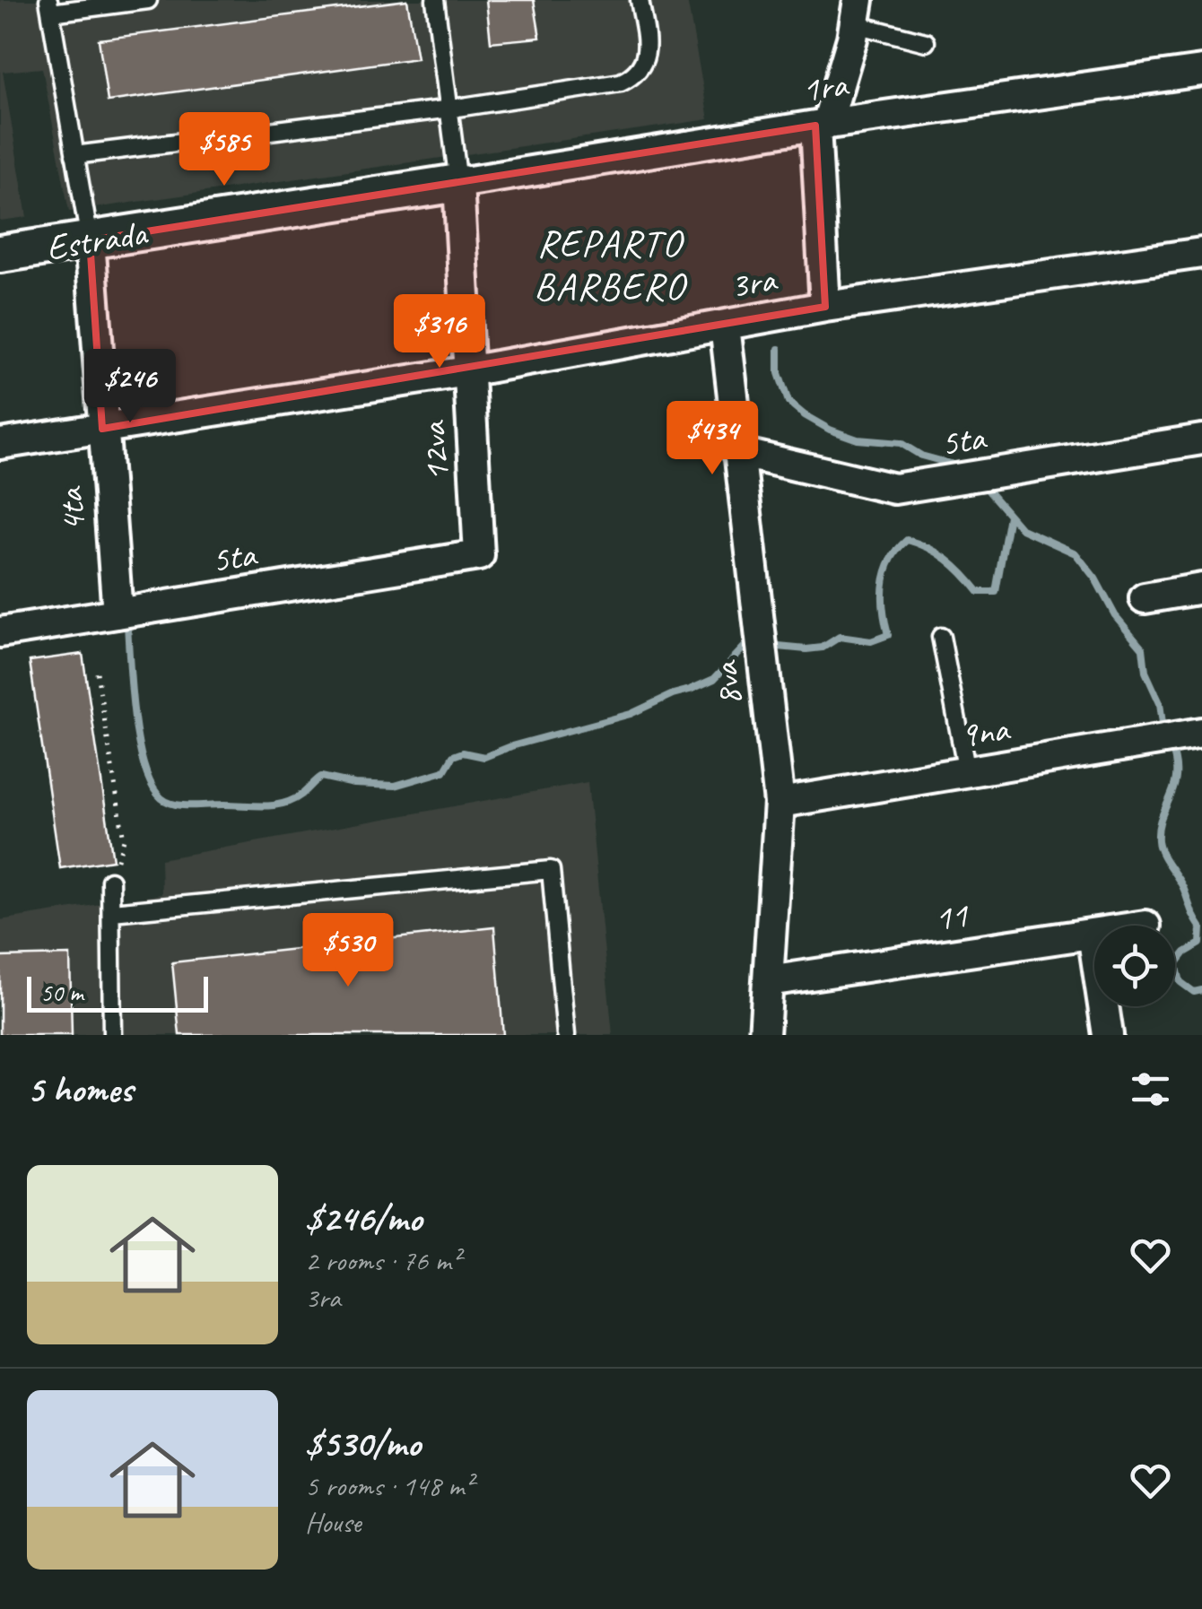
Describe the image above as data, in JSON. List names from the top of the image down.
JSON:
{
  "streets": {
    "street": [
      "1ra",
      "Estrada",
      "3ra",
      "5ta",
      "12va",
      "4ta",
      "8va",
      "9na",
      "11"
    ]
  },
  "crossings": [
    ["1ra", "Estrada"],
    ["1ra", "12va"],
    ["Estrada", "12va"],
    ["Estrada", "4ta"],
    ["3ra", "12va"],
    ["3ra", "4ta"],
    ["3ra", "8va"],
    ["5ta", "12va"],
    ["5ta", "4ta"],
    ["5ta", "8va"],
    ["8va", "9na"],
    ["8va", "11"]
  ],
  "districts": ["REPARTO BARBERO"],
  "scale_bar": "50 m",
  "page": {
    "price": [
      "$585",
      "$316",
      "$246",
      "$434",
      "$530"
    ],
    "scale": "50 m",
    "heading": "5 homes",
    "list": [
      {
        "name": "$246/mo",
        "note": "2 rooms · 76 m² · 3ra"
      },
      {
        "name": "$530/mo",
        "note": "5 rooms · 148 m² · House"
      }
    ]
  }
}
